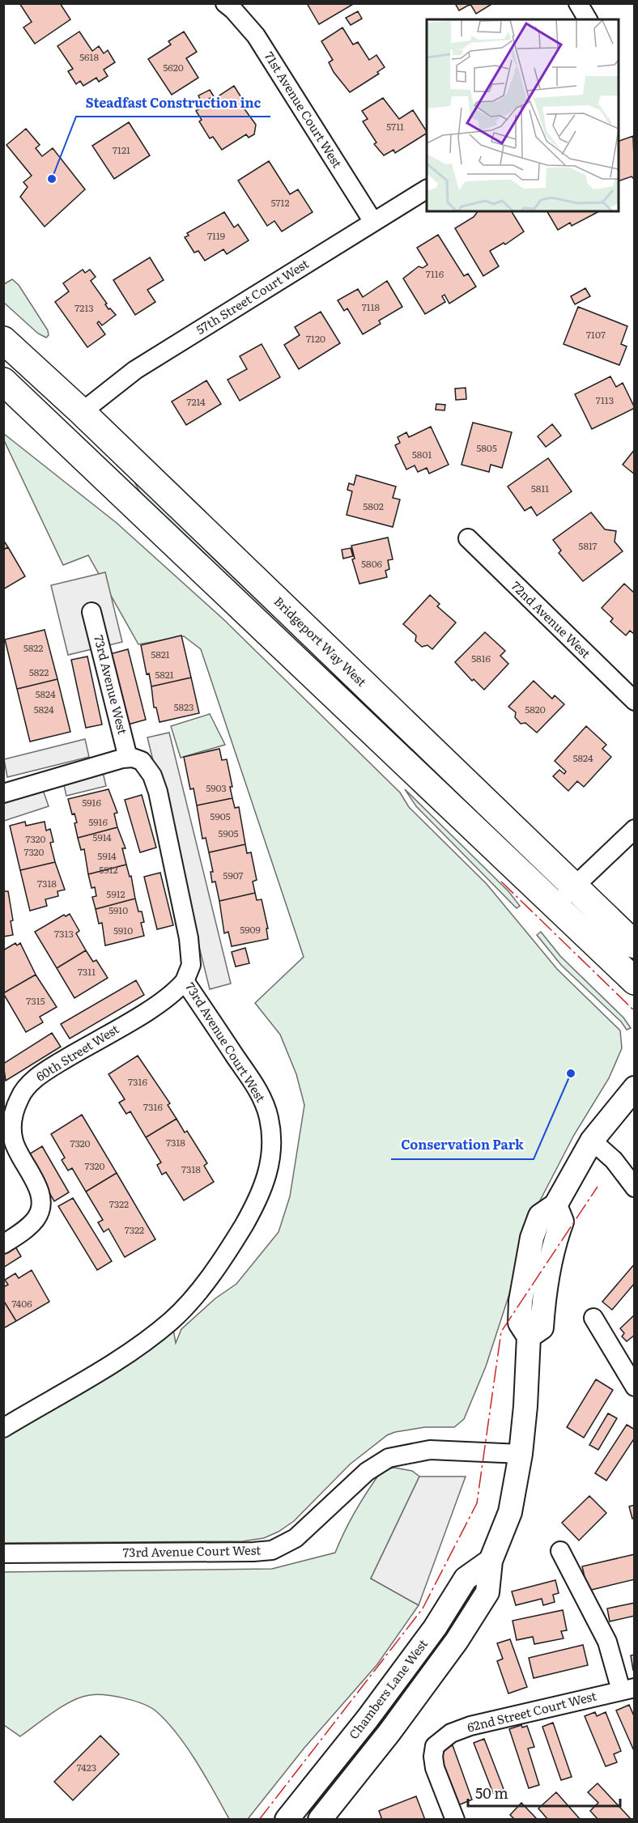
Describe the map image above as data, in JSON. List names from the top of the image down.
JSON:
{
  "streets": {
    "main road": ["Bridgeport Way West"],
    "street": [
      "71st Avenue Court West",
      "57th Street Court West",
      "72nd Avenue West",
      "73rd Avenue West",
      "73rd Avenue Court West",
      "60th Street West",
      "Chambers Lane West",
      "62nd Street Court West"
    ]
  },
  "crossings": [
    ["71st Avenue Court West", "57th Street Court West"],
    ["57th Street Court West", "Bridgeport Way West"],
    ["73rd Avenue West", "73rd Avenue Court West"],
    ["73rd Avenue Court West", "60th Street West"],
    ["73rd Avenue Court West", "Chambers Lane West"]
  ],
  "places": ["Steadfast Construction inc", "Conservation Park"],
  "house_numbers": [
    "5618",
    "5620",
    "5711",
    "7121",
    "5712",
    "7119",
    "7116",
    "7118",
    "7213",
    "7107",
    "7120",
    "7113",
    "7214",
    "5805",
    "5801",
    "5811",
    "5802",
    "5817",
    "5806",
    "5822",
    "5821",
    "5816",
    "5822",
    "5821",
    "5824",
    "5823",
    "5824",
    "5820",
    "5824",
    "5903",
    "5916",
    "5905",
    "5916",
    "5905",
    "5914",
    "7320",
    "7320",
    "5914",
    "5912",
    "5907",
    "7318",
    "5912",
    "5910",
    "5909",
    "5910",
    "7313",
    "7311",
    "7315",
    "7316",
    "7316",
    "7318",
    "7320",
    "7320",
    "7318",
    "7322",
    "7322",
    "7406",
    "7423"
  ],
  "scale_bar": "50 m"
}
